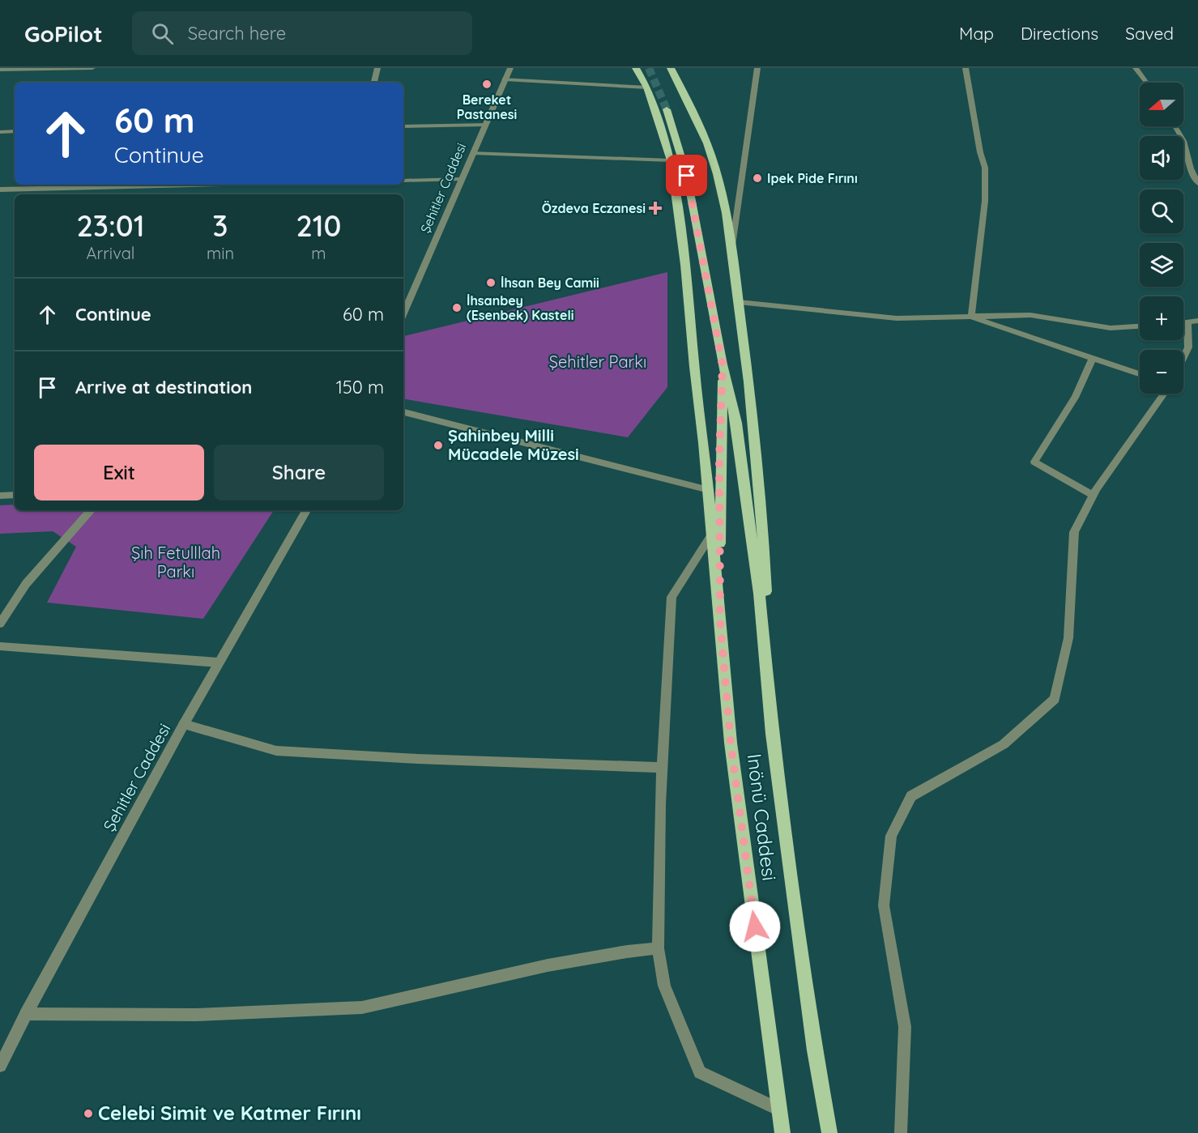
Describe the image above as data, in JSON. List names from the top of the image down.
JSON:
{
  "streets": {
    "main road": ["Inönü Caddesi"],
    "street": ["Şehitler Caddesi"]
  },
  "parks": ["Şehitler Parkı", "Şıh Fetulllah Parkı"],
  "places": {
    "other": [
      "Bereket Pastanesi",
      "Ipek Pide Fırını",
      "İhsan Bey Camii",
      "İhsanbey (Esenbek) Kasteli",
      "Şahinbey Milli Mücadele Müzesi",
      "Celebi Simit ve Katmer Fırını"
    ],
    "health": ["Özdeva Eczanesi"]
  },
  "north": "left",
  "page": {
    "header": "GoPilot",
    "search": "Search here",
    "nav": ["Map", "Directions", "Saved"],
    "map_buttons": ["+", "−"],
    "turn": ["60 m", "Continue"],
    "eta": [
      "23:01",
      "Arrival",
      "3",
      "min",
      "210",
      "m"
    ],
    "list": [
      {
        "name": "Continue",
        "value": "60 m"
      },
      {
        "name": "Arrive at destination",
        "value": "150 m"
      }
    ],
    "buttons": ["Exit", "Share"]
  }
}
